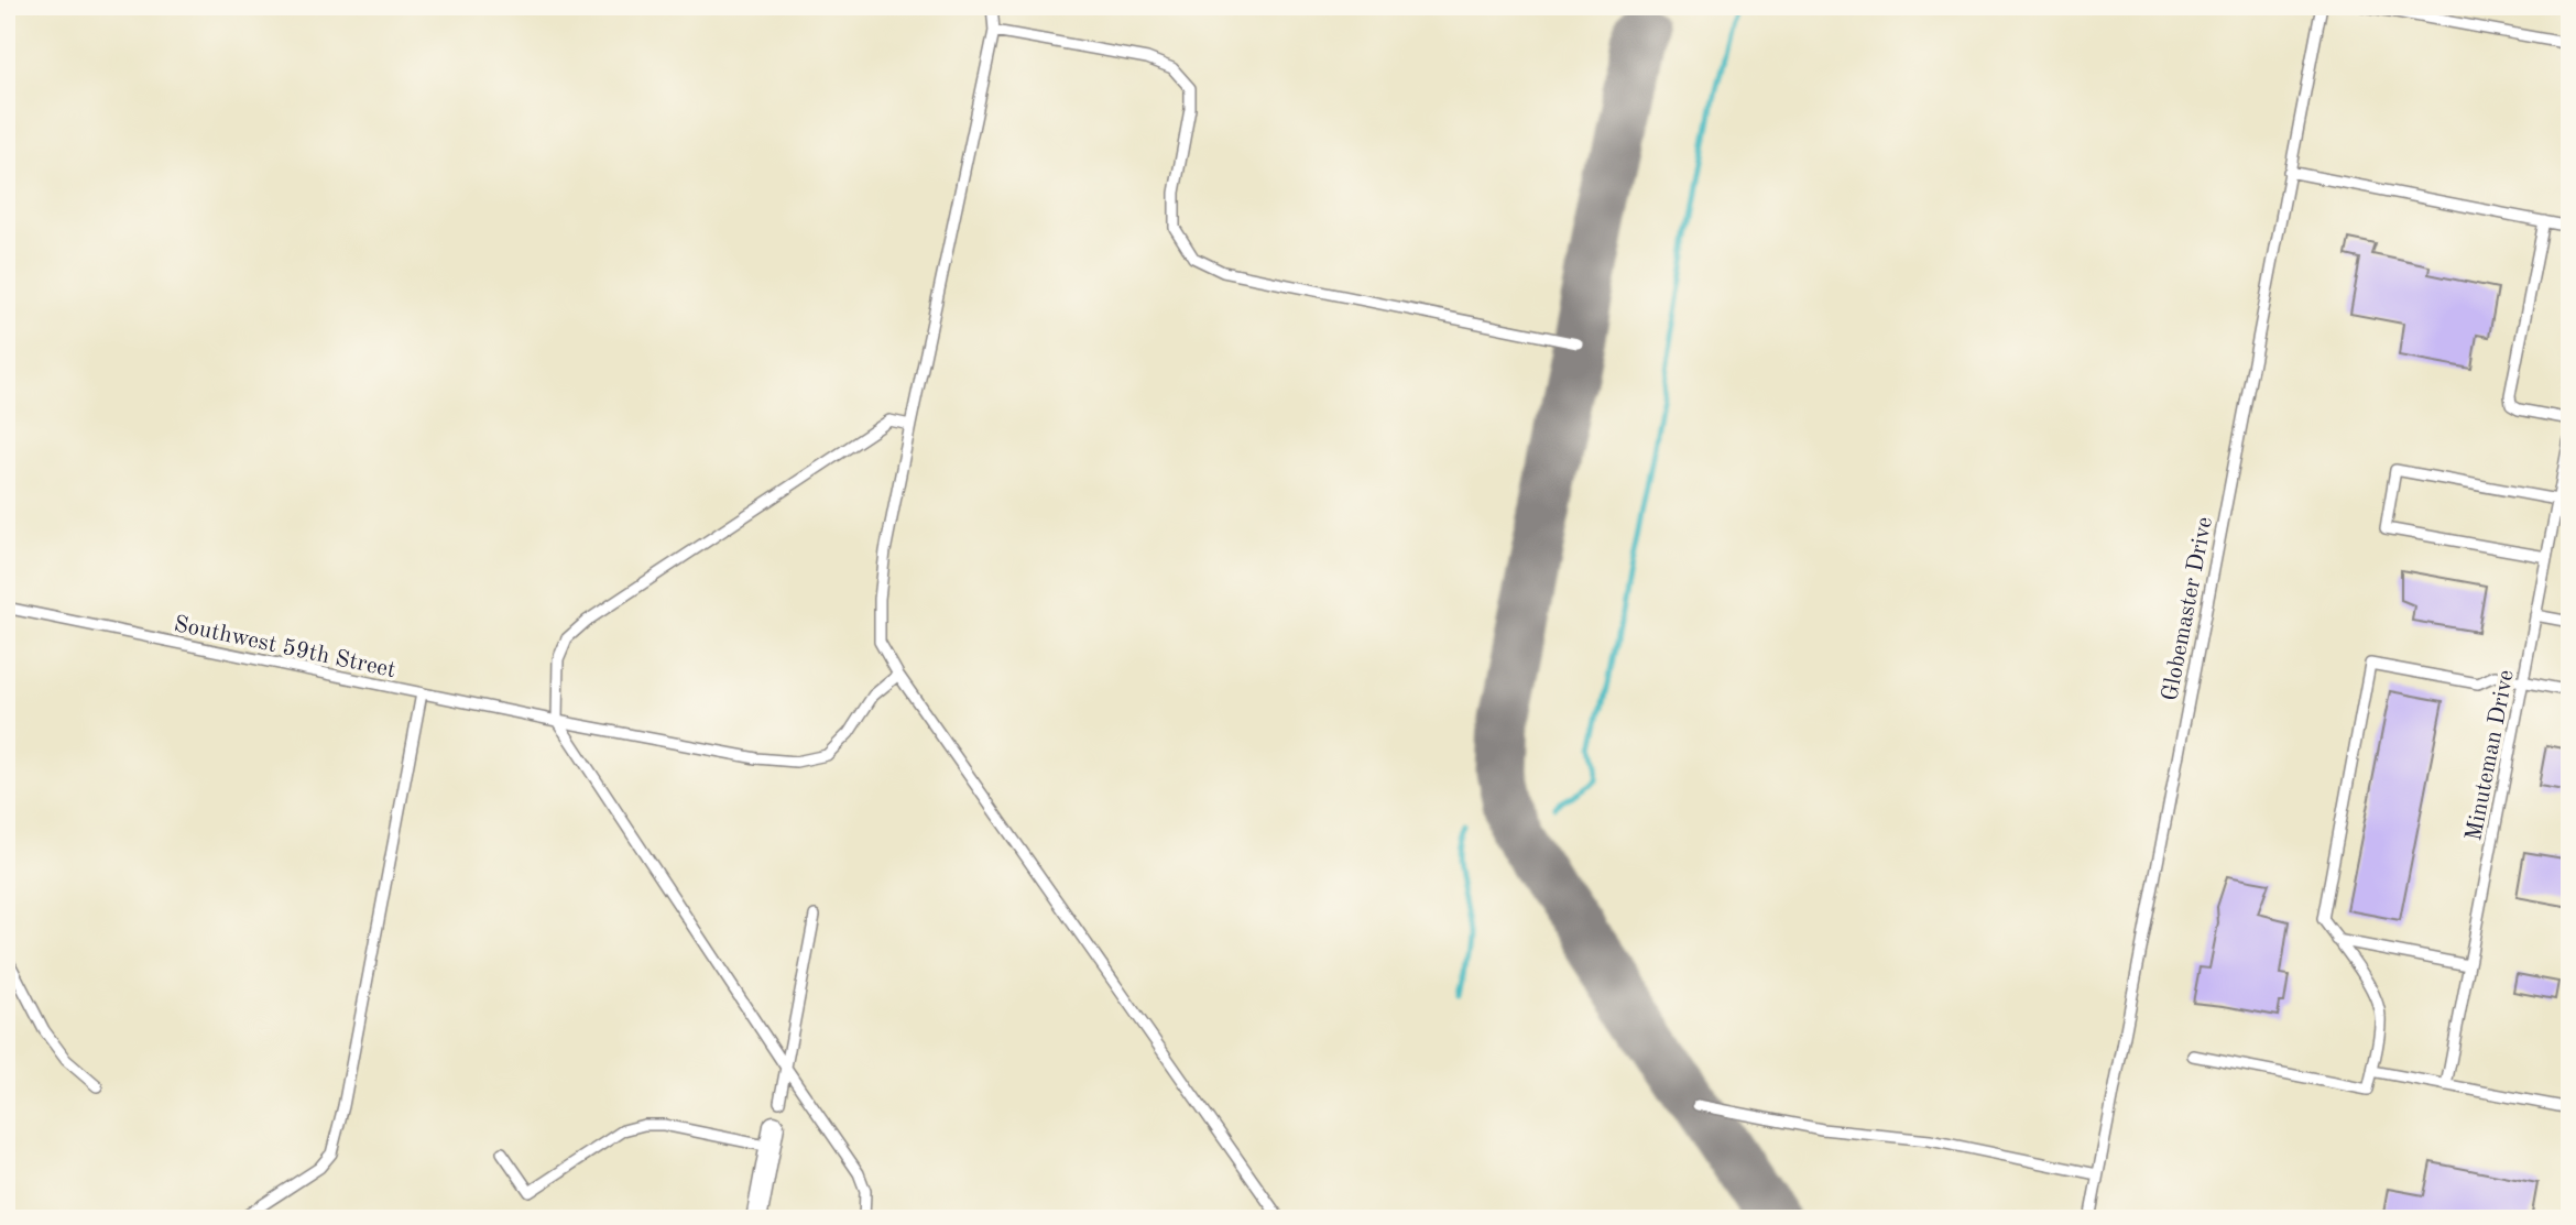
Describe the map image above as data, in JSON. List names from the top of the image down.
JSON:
{
  "streets": {
    "lane": ["Globemaster Drive", "Southwest 59th Street", "Minuteman Drive"]
  }
}
